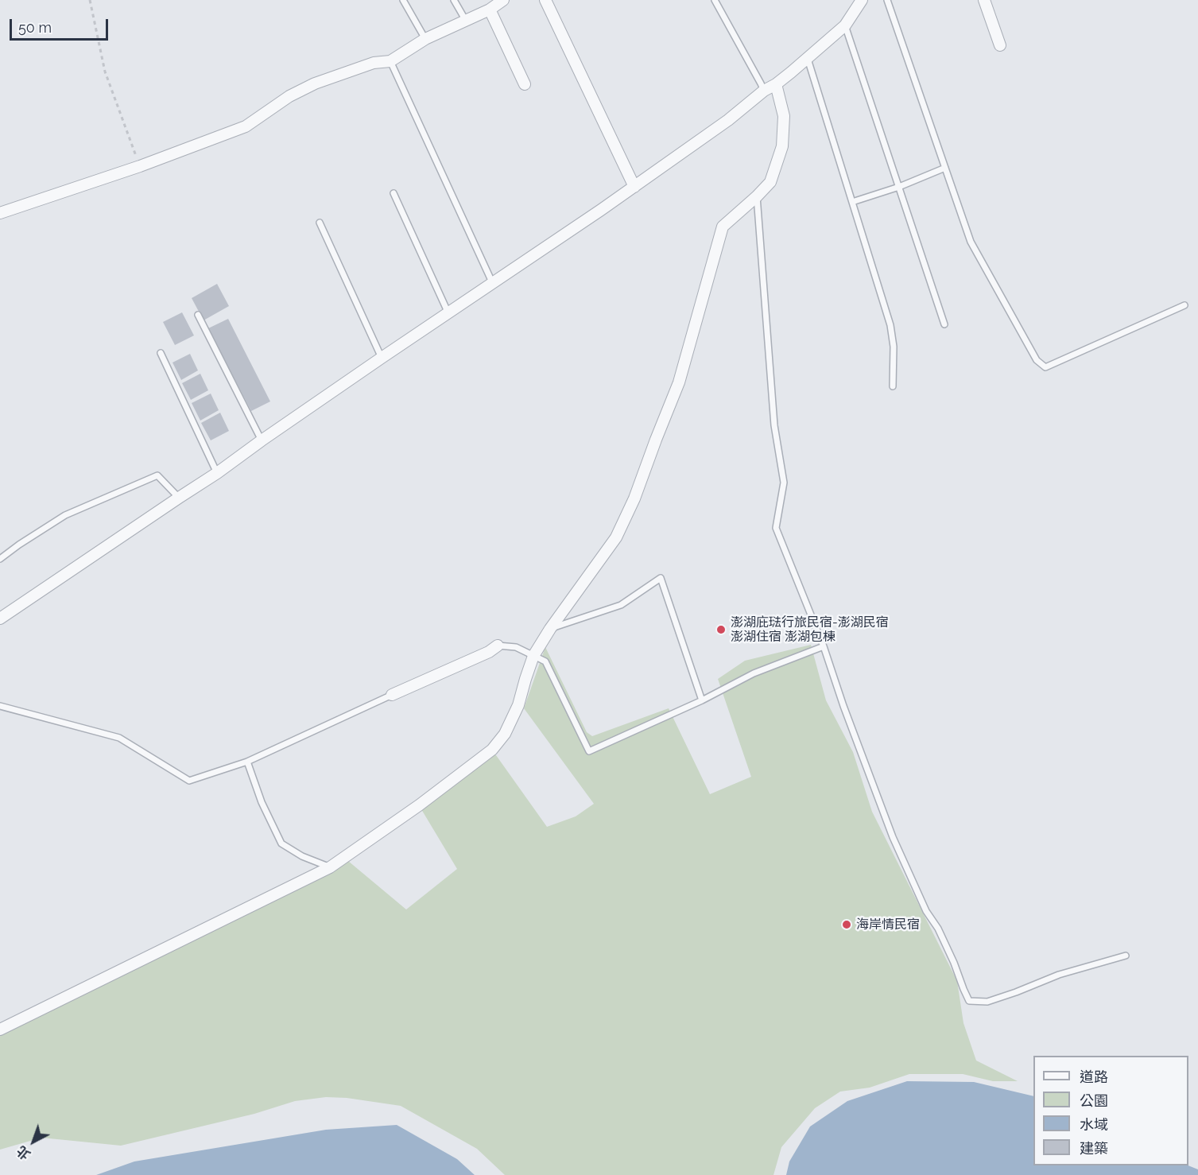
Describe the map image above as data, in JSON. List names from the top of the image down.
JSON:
{
  "places": ["澎湖庇琺行旅民宿-澎湖民宿 澎湖住宿 澎湖包棟", "海岸情民宿"],
  "legend": [
    "道路",
    "公園",
    "水域",
    "建築"
  ],
  "scale_bar": "50 m",
  "north": "bottom left"
}
